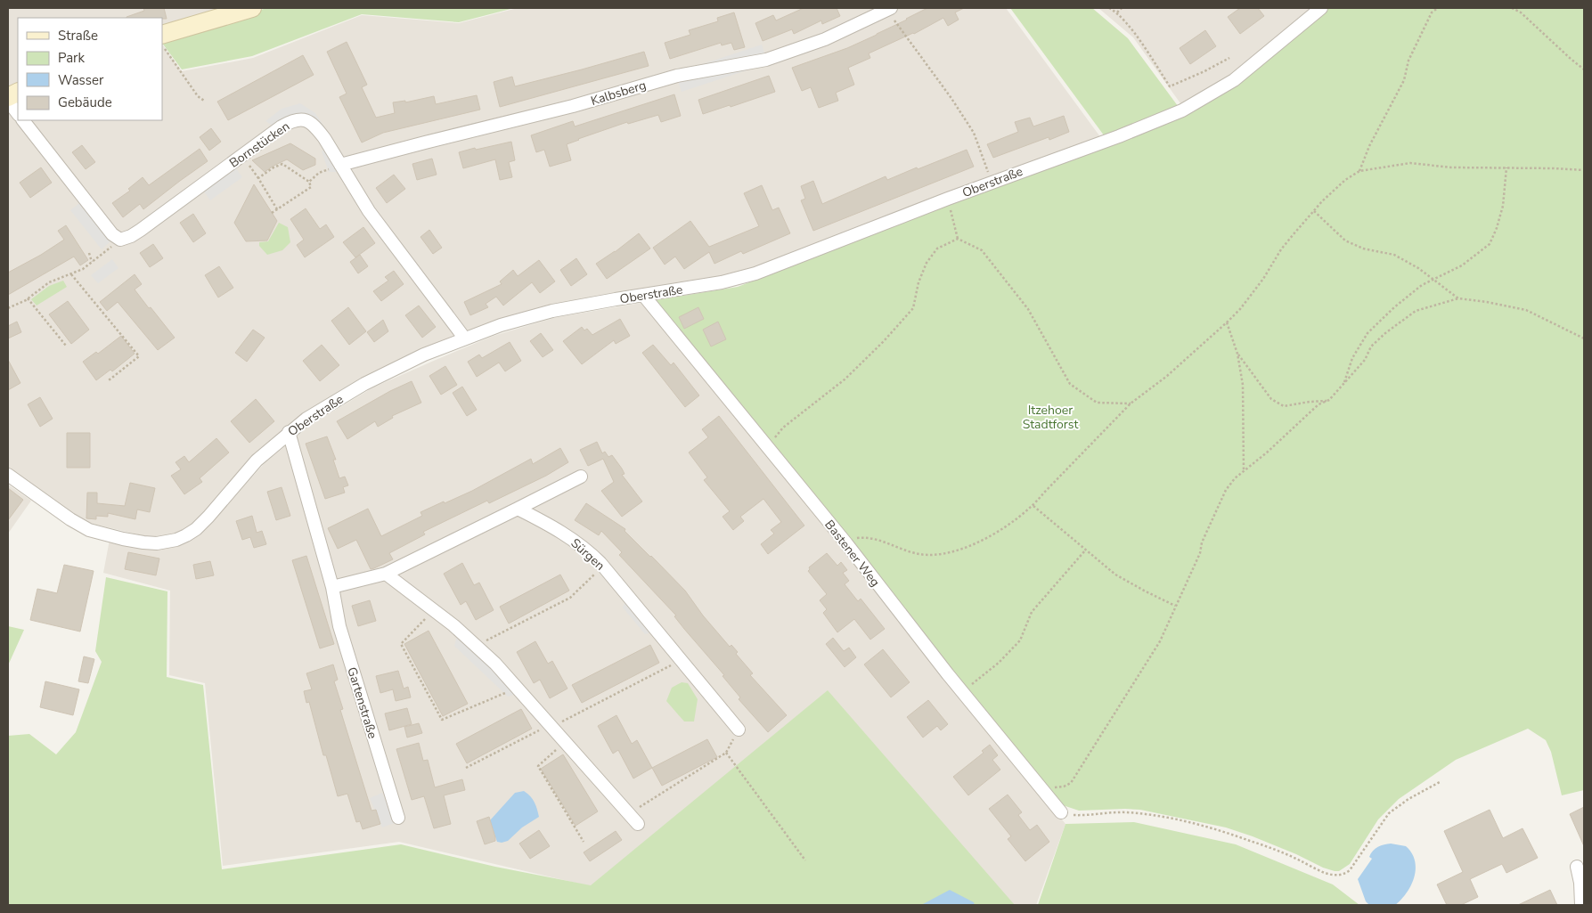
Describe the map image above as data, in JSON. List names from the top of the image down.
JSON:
{
  "streets": {
    "street": [
      "Kalbsberg",
      "Bornstücken",
      "Oberstraße",
      "Bastener Weg",
      "Sürgen",
      "Gartenstraße"
    ]
  },
  "crossings": [
    ["Kalbsberg", "Bornstücken"],
    ["Bornstücken", "Oberstraße"],
    ["Oberstraße", "Bastener Weg"]
  ],
  "parks": ["Itzehoer Stadtforst"],
  "legend": [
    "Straße",
    "Park",
    "Wasser",
    "Gebäude"
  ]
}
